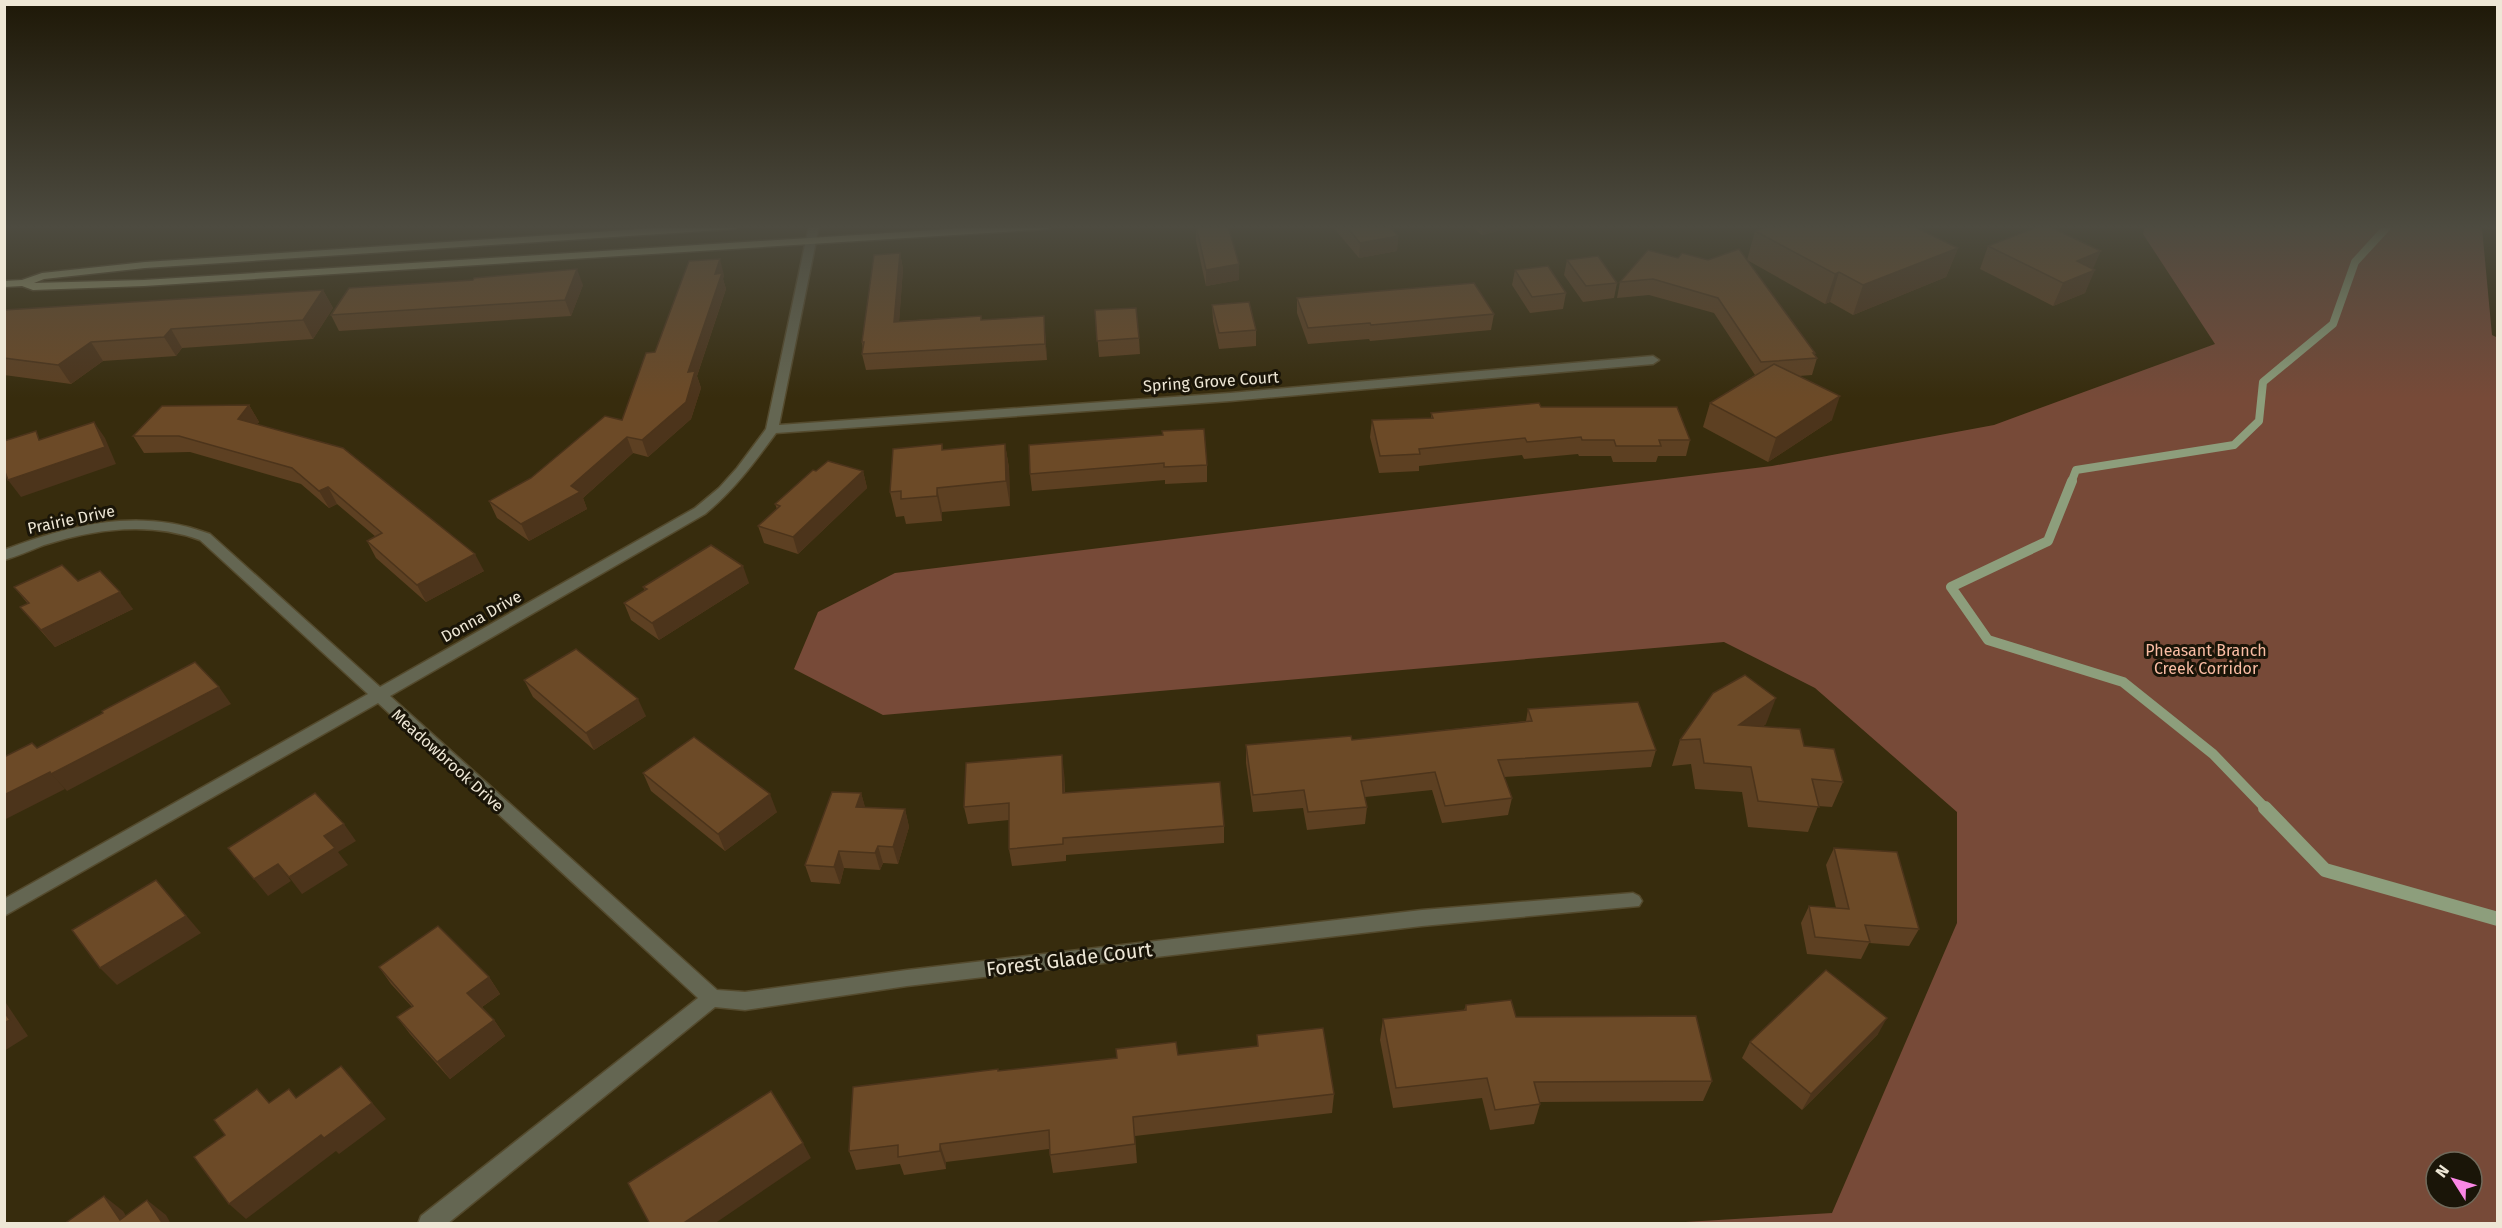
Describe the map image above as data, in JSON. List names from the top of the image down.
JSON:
{
  "streets": {
    "street": [
      "Spring Grove Court",
      "Prairie Drive",
      "Donna Drive",
      "Meadowbrook Drive",
      "Forest Glade Court"
    ]
  },
  "crossings": [
    ["Spring Grove Court", "Donna Drive"],
    ["Prairie Drive", "Meadowbrook Drive"],
    ["Donna Drive", "Meadowbrook Drive"],
    ["Meadowbrook Drive", "Forest Glade Court"]
  ],
  "parks": ["Pheasant Branch Creek Corridor"],
  "north": "top left"
}
